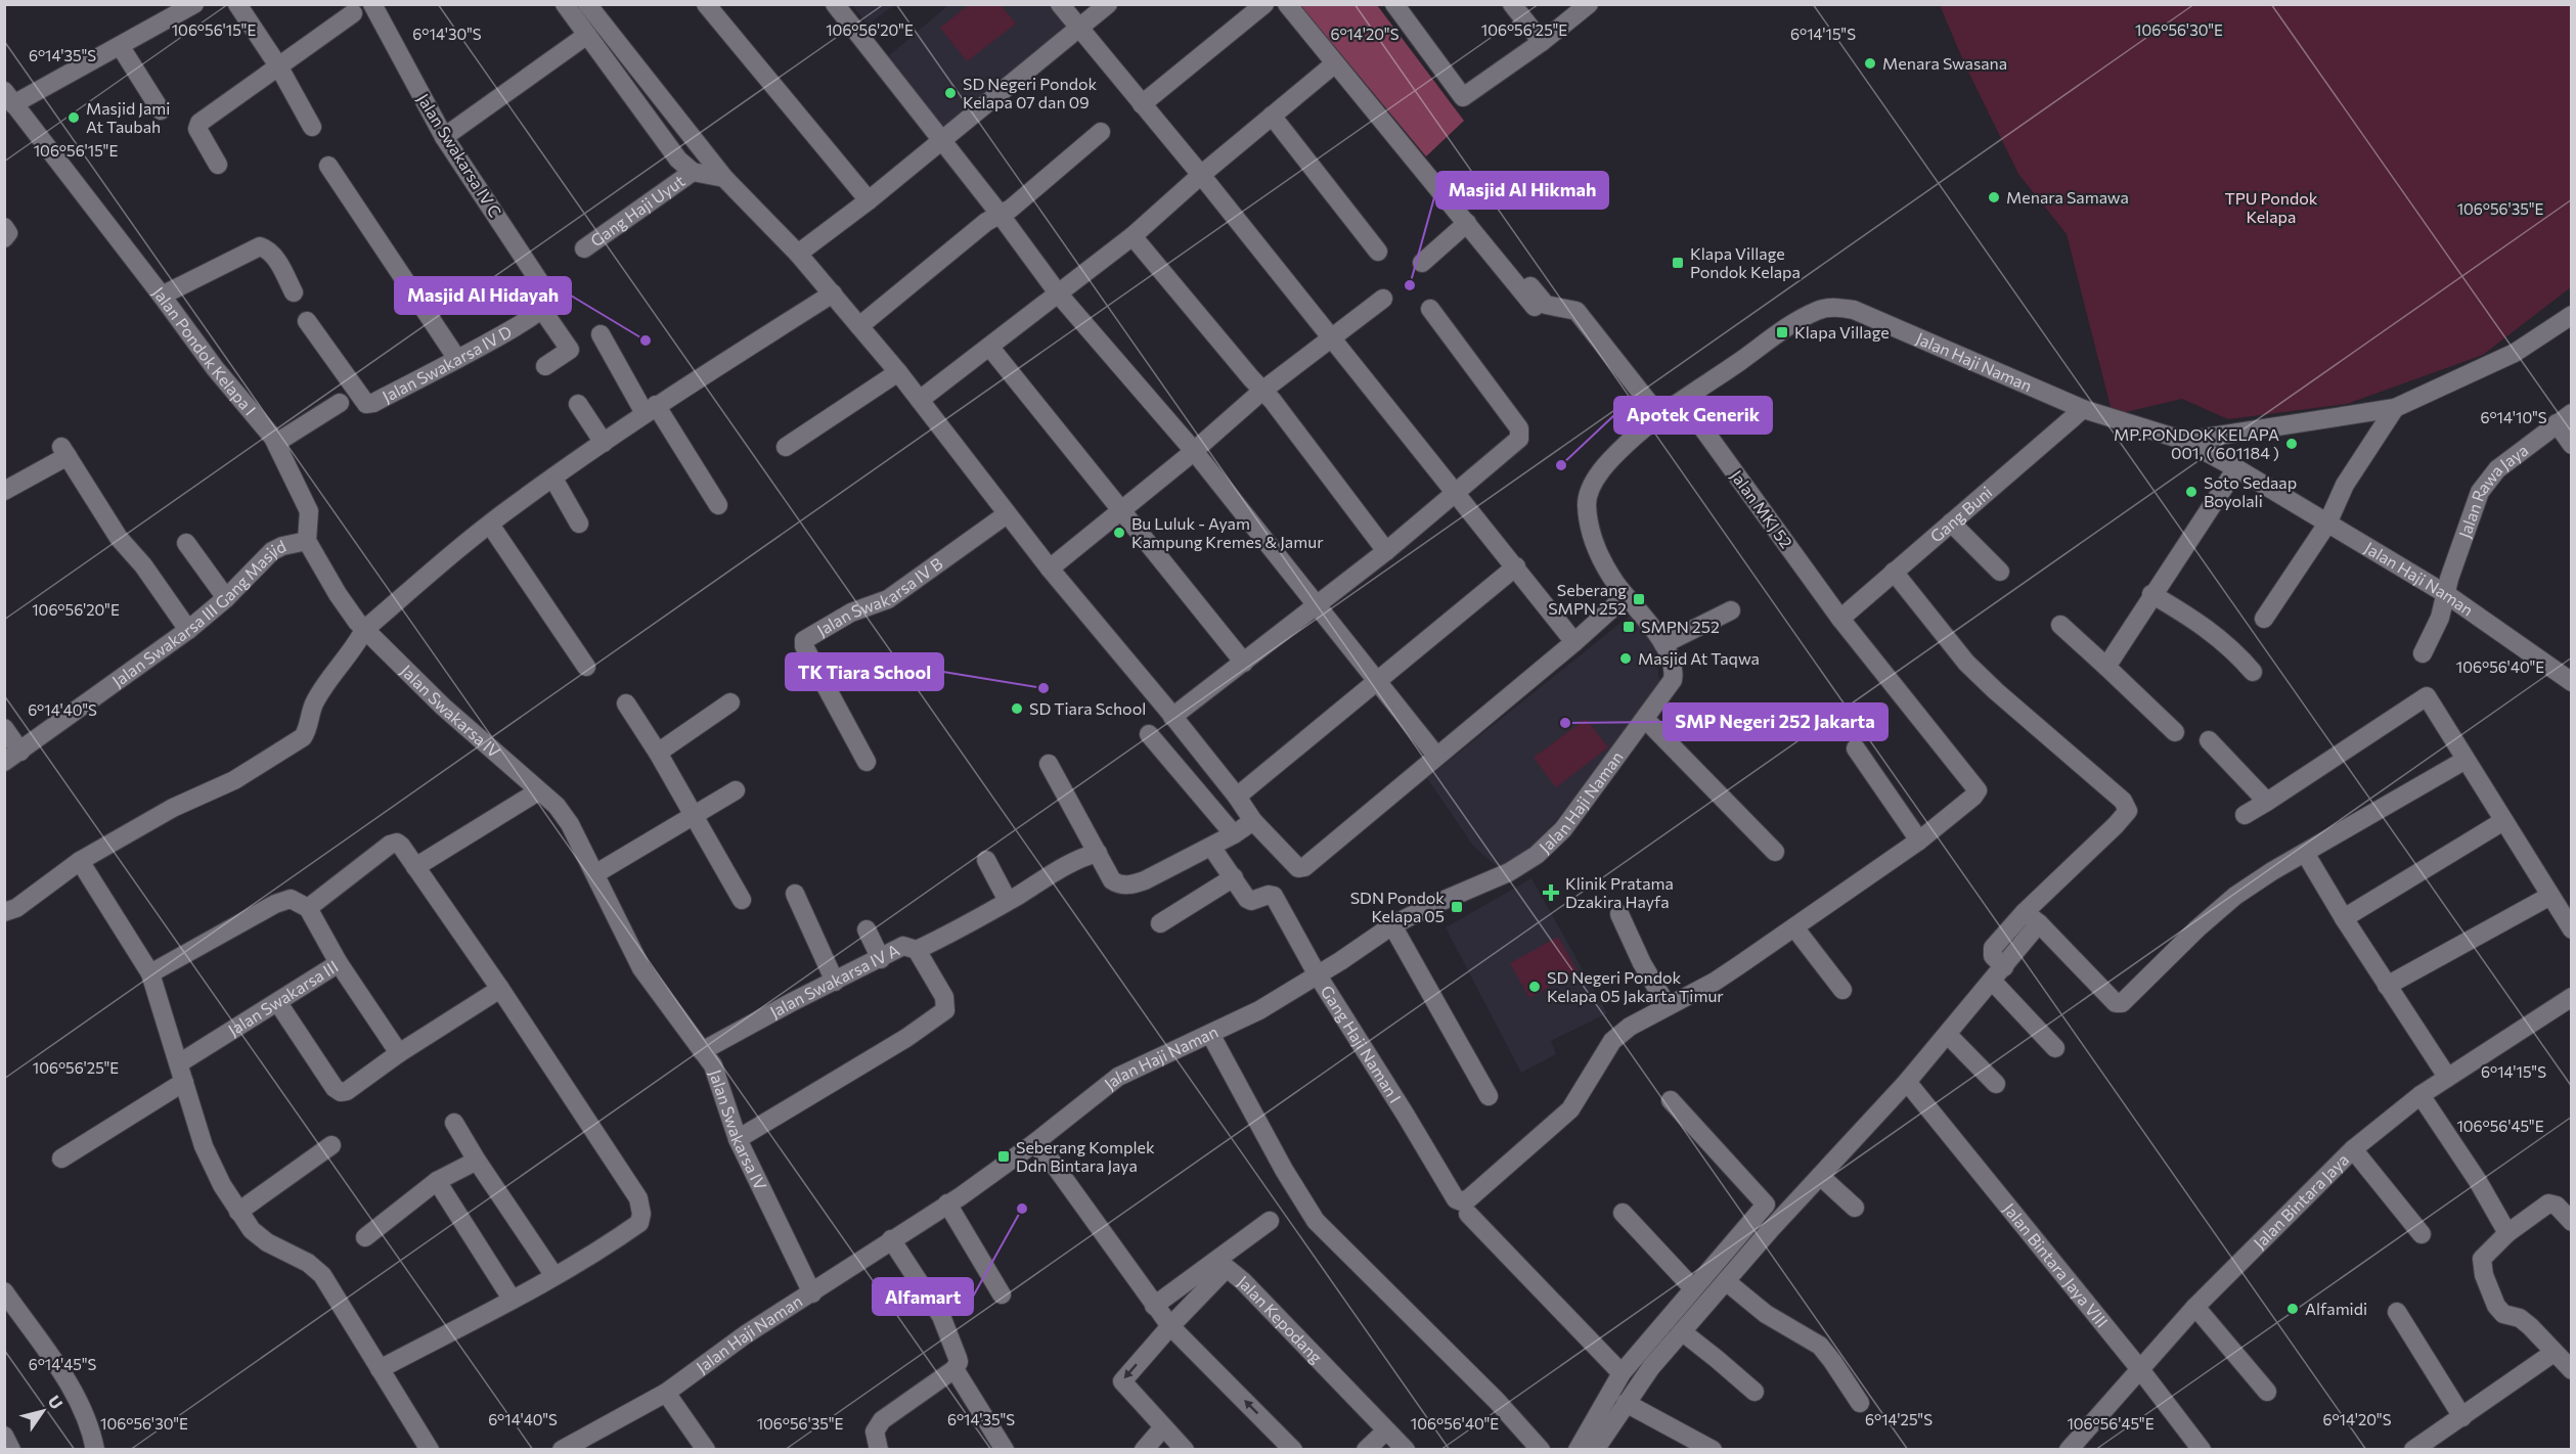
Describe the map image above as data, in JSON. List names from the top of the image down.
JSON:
{
  "streets": {
    "street": [
      "Jalan Swakarsa IV C",
      "Gang Haji Uyut",
      "Jalan Pondok Kelapa I",
      "Jalan Haji Naman",
      "Jalan Swakarsa IV D",
      "Jalan Rawa Jaya",
      "Jalan MKJ 52",
      "Gang Buni",
      "Jalan Swakarsa IV B",
      "Jalan Swakarsa III Gang Masjid",
      "Jalan Swakarsa IV",
      "Jalan Swakarsa IV A",
      "Jalan Swakarsa III",
      "Gang Haji Naman I",
      "Jalan Bintara Jaya",
      "Jalan Bintara Jaya VIII",
      "Jalan Kepodang"
    ]
  },
  "crossings": [
    ["Jalan Swakarsa IV C", "Jalan Swakarsa IV D"],
    ["Jalan Pondok Kelapa I", "Jalan Swakarsa III Gang Masjid"],
    ["Jalan Haji Naman", "Jalan Rawa Jaya"],
    ["Jalan Haji Naman", "Jalan MKJ 52"],
    ["Jalan Haji Naman", "Gang Buni"],
    ["Jalan Haji Naman", "Jalan Swakarsa IV"],
    ["Jalan Haji Naman", "Gang Haji Naman I"],
    ["Jalan MKJ 52", "Gang Buni"],
    ["Jalan Swakarsa IV", "Jalan Swakarsa IV A"],
    ["Jalan Bintara Jaya", "Jalan Bintara Jaya VIII"]
  ],
  "parks": ["TPU Pondok Kelapa"],
  "places": {
    "other": [
      "Menara Swasana",
      "SD Negeri Pondok Kelapa 07 dan 09",
      "Masjid Jami At Taubah",
      "Menara Samawa",
      "Masjid Al Hikmah",
      "Masjid Al Hidayah",
      "MP.PONDOK KELAPA 001, ( 601184 )",
      "Apotek Generik",
      "Soto Sedaap Boyolali",
      "Bu Luluk - Ayam Kampung Kremes & Jamur",
      "Masjid At Taqwa",
      "TK Tiara School",
      "SD Tiara School",
      "SMP Negeri 252 Jakarta",
      "SD Negeri Pondok Kelapa 05 Jakarta Timur",
      "Alfamart",
      "Alfamidi"
    ],
    "transit": [
      "Klapa Village Pondok Kelapa",
      "Klapa Village",
      "Seberang SMPN 252",
      "SMPN 252",
      "SDN Pondok Kelapa 05",
      "Seberang Komplek Ddn Bintara Jaya"
    ],
    "health": ["Klinik Pratama Dzakira Hayfa"]
  },
  "north": "top right",
  "coordinates": [
    "106°56'15\"E",
    "106°56'20\"E",
    "106°56'25\"E",
    "106°56'30\"E",
    "6°14'30\"S",
    "6°14'20\"S",
    "6°14'15\"S",
    "6°14'35\"S",
    "106°56'35\"E",
    "6°14'10\"S",
    "106°56'40\"E",
    "6°14'40\"S",
    "106°56'45\"E",
    "6°14'45\"S",
    "6°14'25\"S"
  ]
}
